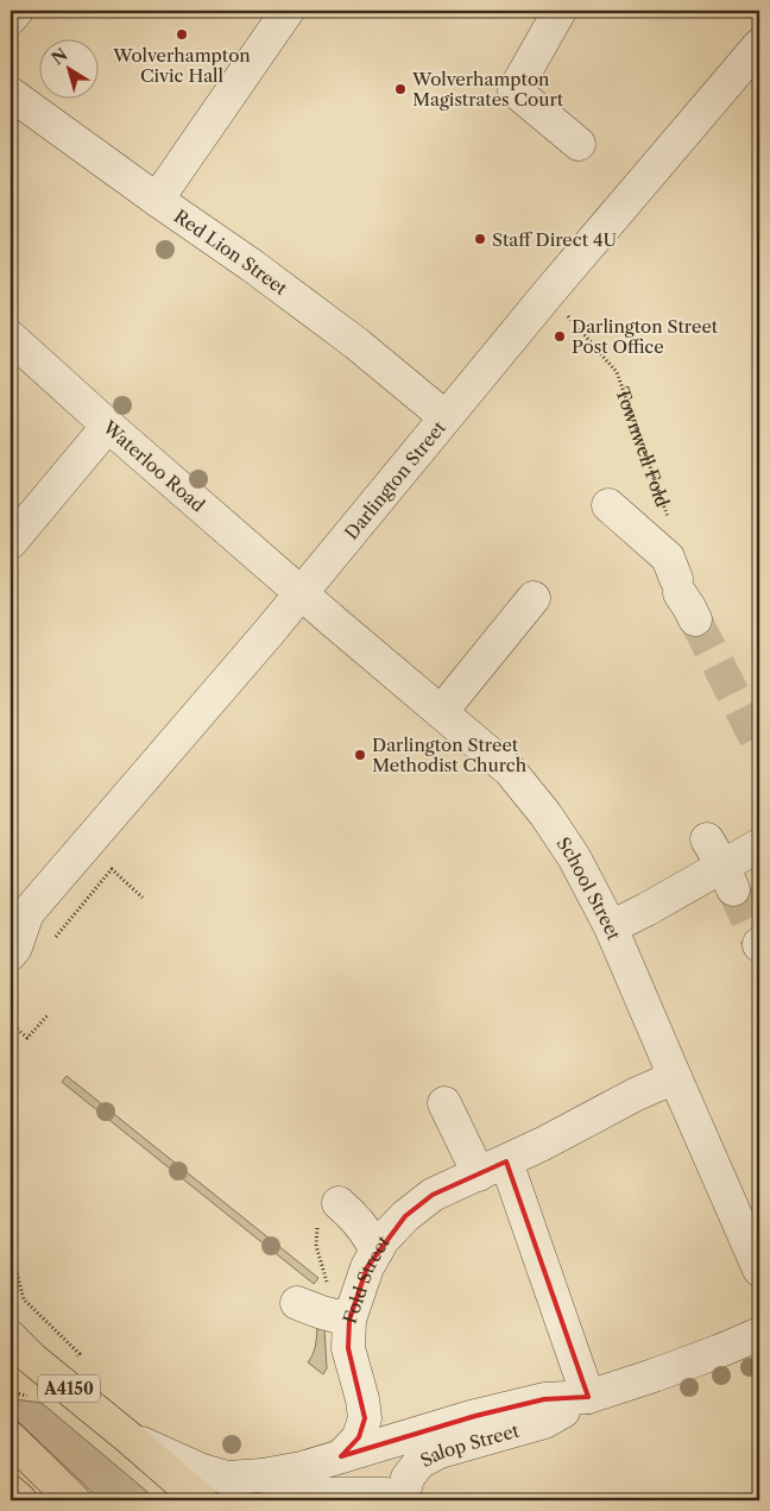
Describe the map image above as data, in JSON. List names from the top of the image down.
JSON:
{
  "streets": {
    "highway": ["A4150"],
    "street": [
      "Red Lion Street",
      "Waterloo Road",
      "Darlington Street",
      "School Street",
      "Fold Street",
      "Salop Street"
    ],
    "path": ["Townwell Fold"]
  },
  "crossings": [
    ["Red Lion Street", "Darlington Street"],
    ["Townwell Fold", "Darlington Street"],
    ["Waterloo Road", "Darlington Street"],
    ["Waterloo Road", "School Street"],
    ["Darlington Street", "School Street"],
    ["School Street", "Fold Street"],
    ["Fold Street", "Salop Street"],
    ["A4150", "Salop Street"]
  ],
  "places": [
    "Wolverhampton Civic Hall",
    "Wolverhampton Magistrates Court",
    "Staff Direct 4U",
    "Darlington Street Post Office",
    "Darlington Street Methodist Church"
  ],
  "north": "top left"
}
